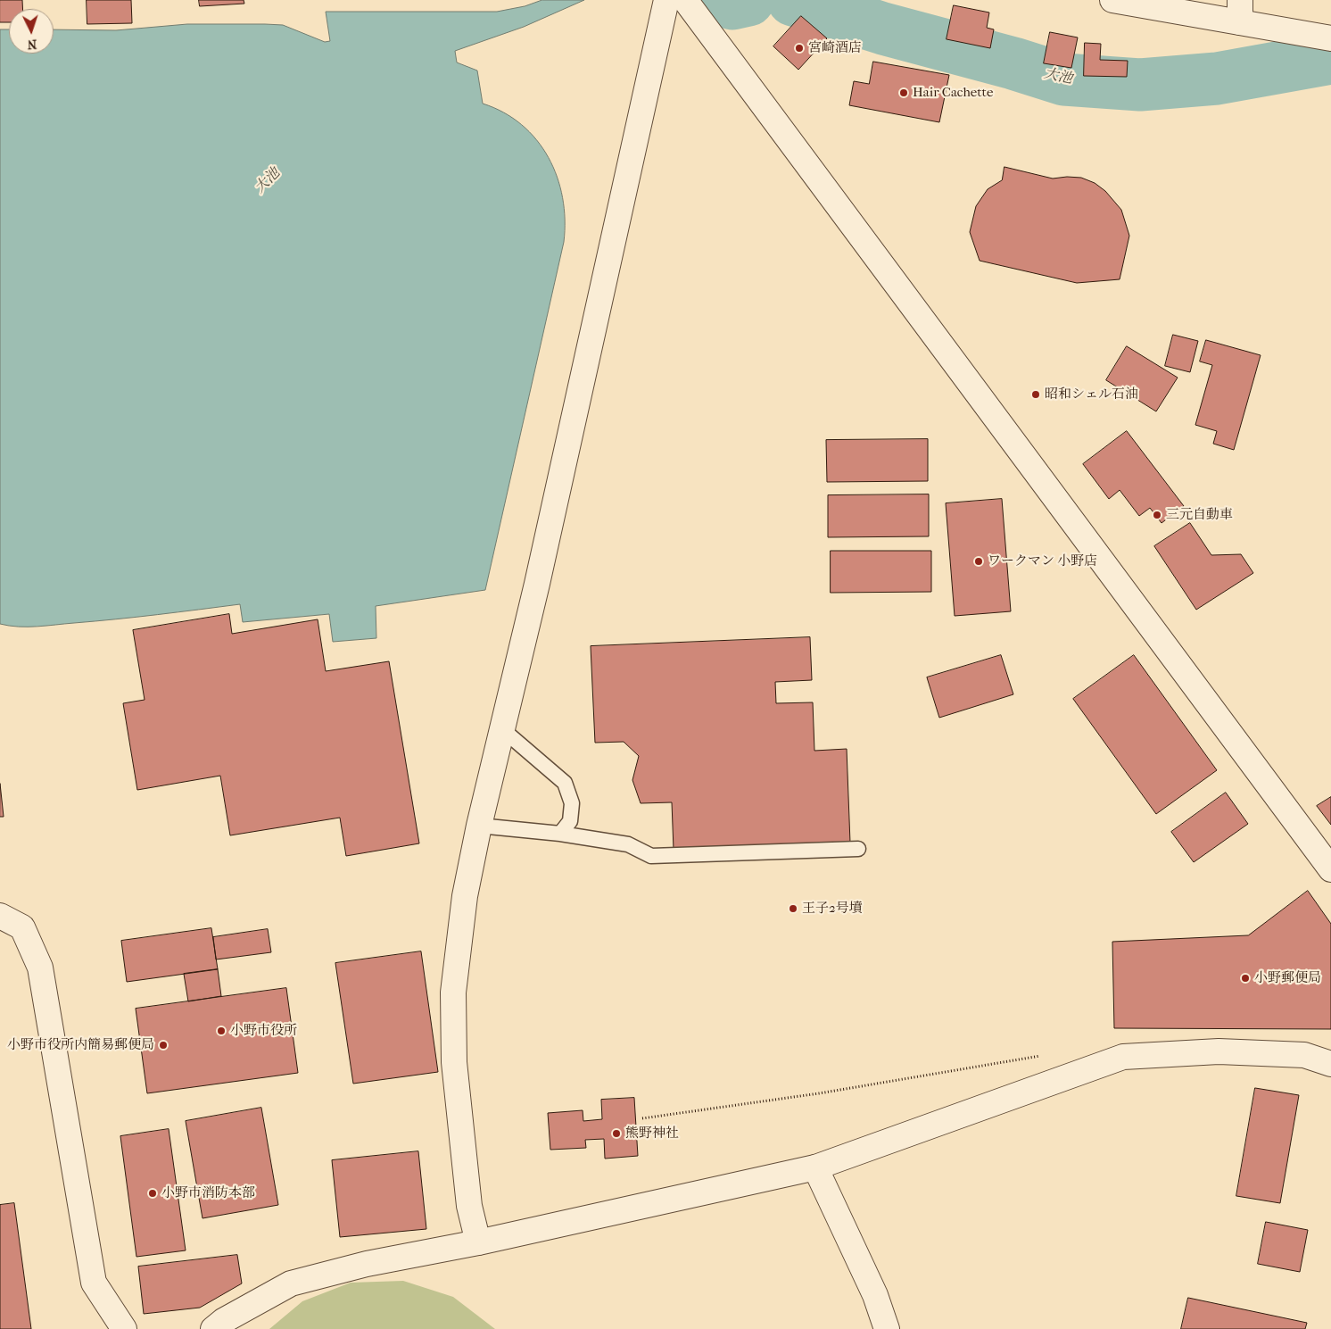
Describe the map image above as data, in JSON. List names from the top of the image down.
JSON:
{
  "water": ["大池"],
  "places": [
    "宮崎酒店",
    "Hair Cachette",
    "昭和シェル石油",
    "三元自動車",
    "ワークマン 小野店",
    "王子2号墳",
    "小野郵便局",
    "小野市役所",
    "小野市役所内簡易郵便局",
    "熊野神社",
    "小野市消防本部"
  ],
  "north": "bottom"
}
